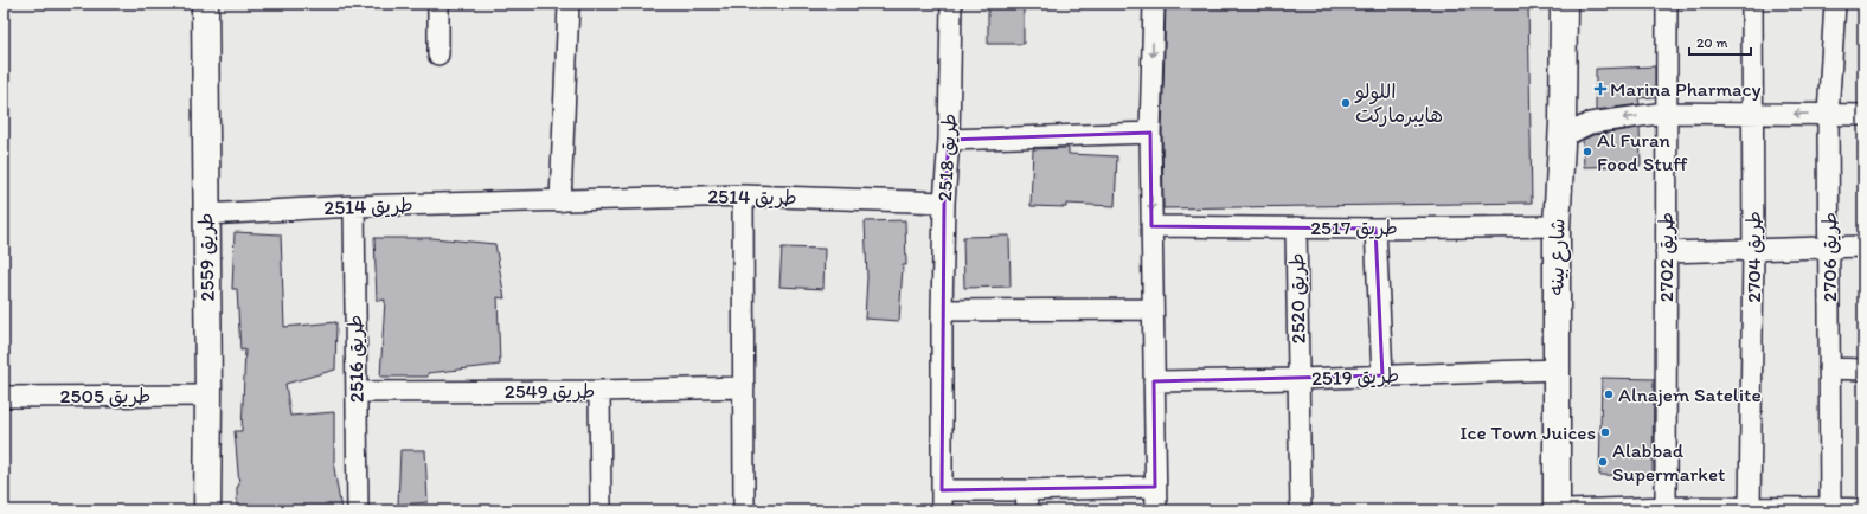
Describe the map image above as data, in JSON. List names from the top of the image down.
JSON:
{
  "streets": {
    "street": [
      "طريق 2518",
      "طريق 2514",
      "طريق 2517",
      "طريق 2559",
      "شارع بينه",
      "طريق 2702",
      "طريق 2704",
      "طريق 2706",
      "طريق 2520",
      "طريق 2516",
      "طريق 2519",
      "طريق 2549",
      "طريق 2505"
    ]
  },
  "crossings": [
    ["طريق 2518", "طريق 2514"],
    ["طريق 2514", "طريق 2559"],
    ["طريق 2514", "طريق 2516"],
    ["طريق 2517", "شارع بينه"],
    ["طريق 2517", "طريق 2520"],
    ["طريق 2559", "طريق 2505"],
    ["شارع بينه", "طريق 2519"],
    ["طريق 2520", "طريق 2519"],
    ["طريق 2516", "طريق 2549"]
  ],
  "places": {
    "health": ["Marina Pharmacy"],
    "other": [
      "اللولو هايبرماركت",
      "Al Furan Food Stuff",
      "Alnajem Satelite",
      "Ice Town Juices",
      "Alabbad Supermarket"
    ]
  },
  "scale_bar": "20 m"
}
